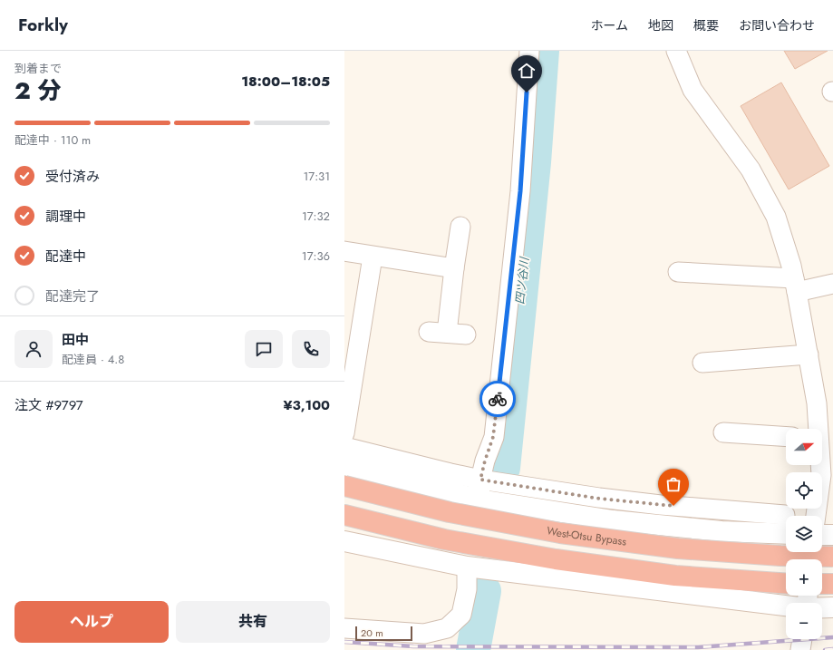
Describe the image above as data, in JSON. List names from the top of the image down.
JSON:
{
  "streets": {
    "highway": ["West-Otsu Bypass"]
  },
  "water": ["四ツ谷川"],
  "scale_bar": "20 m",
  "north": "right",
  "page": {
    "header": "Forkly",
    "nav": [
      "ホーム",
      "地図",
      "概要",
      "お問い合わせ"
    ],
    "heading": ["2 分", "到着まで", "18:00–18:05"],
    "panel": [
      "田中",
      "配達員 · 4.8",
      "注文 #9797",
      "¥3,100"
    ],
    "bar": "配達中 · 110 m",
    "list": [
      ["受付済み", "17:31"],
      ["調理中", "17:32"],
      ["配達中", "17:36"],
      "配達完了"
    ],
    "map_buttons": ["+", "−"],
    "buttons": ["ヘルプ", "共有"],
    "scale": "20 m"
  }
}
